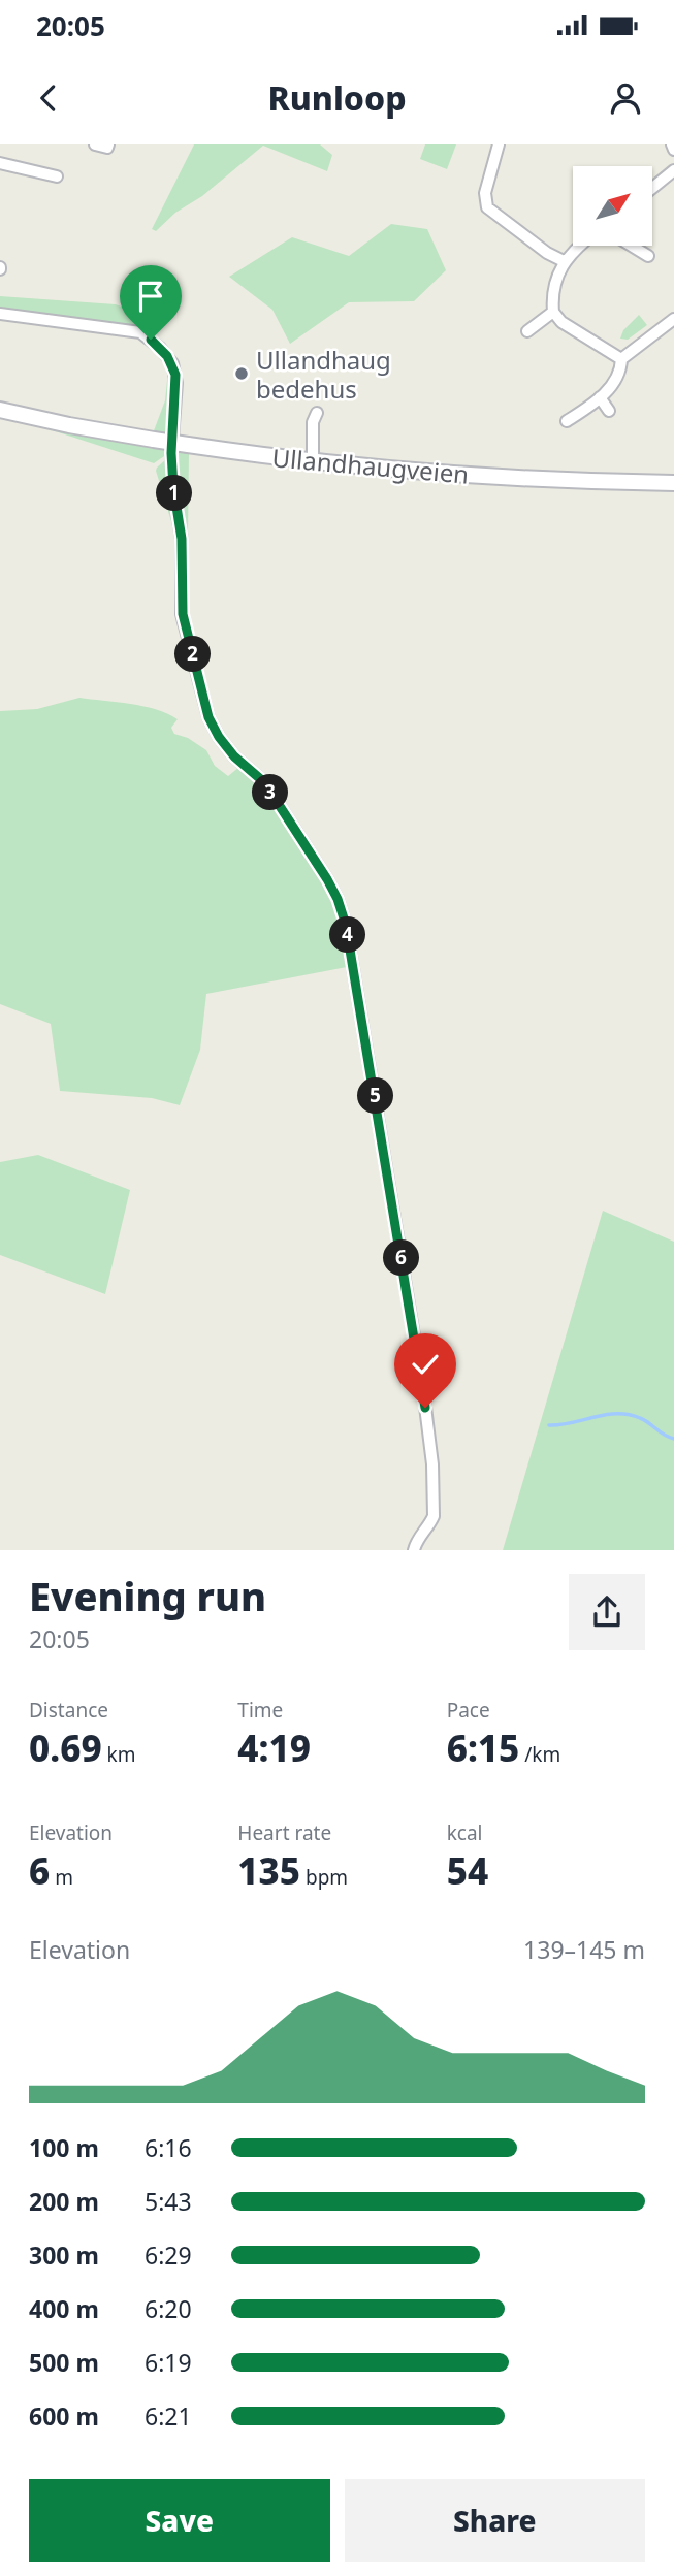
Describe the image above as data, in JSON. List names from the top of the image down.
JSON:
{
  "streets": {
    "main road": ["Ullandhaugveien"]
  },
  "places": ["Ullandhaug bedehus"],
  "north": "top right",
  "page": {
    "status": "20:05",
    "header": "Runloop",
    "pins": [
      "1",
      "2",
      "3",
      "4",
      "5",
      "6"
    ],
    "heading": ["Evening run", "20:05"],
    "stats": [
      ["Distance", "0.69 km"],
      ["Time", "4:19"],
      ["Pace", "6:15 /km"],
      ["Elevation", "6 m"],
      ["Heart rate", "135 bpm"],
      ["kcal", "54"]
    ],
    "chart": ["Elevation", "139–145 m"],
    "list": [
      {
        "name": "100 m",
        "note": "6:16"
      },
      {
        "name": "200 m",
        "note": "5:43"
      },
      {
        "name": "300 m",
        "note": "6:29"
      },
      {
        "name": "400 m",
        "note": "6:20"
      },
      {
        "name": "500 m",
        "note": "6:19"
      },
      {
        "name": "600 m",
        "note": "6:21"
      }
    ],
    "buttons": ["Save", "Share"]
  }
}
